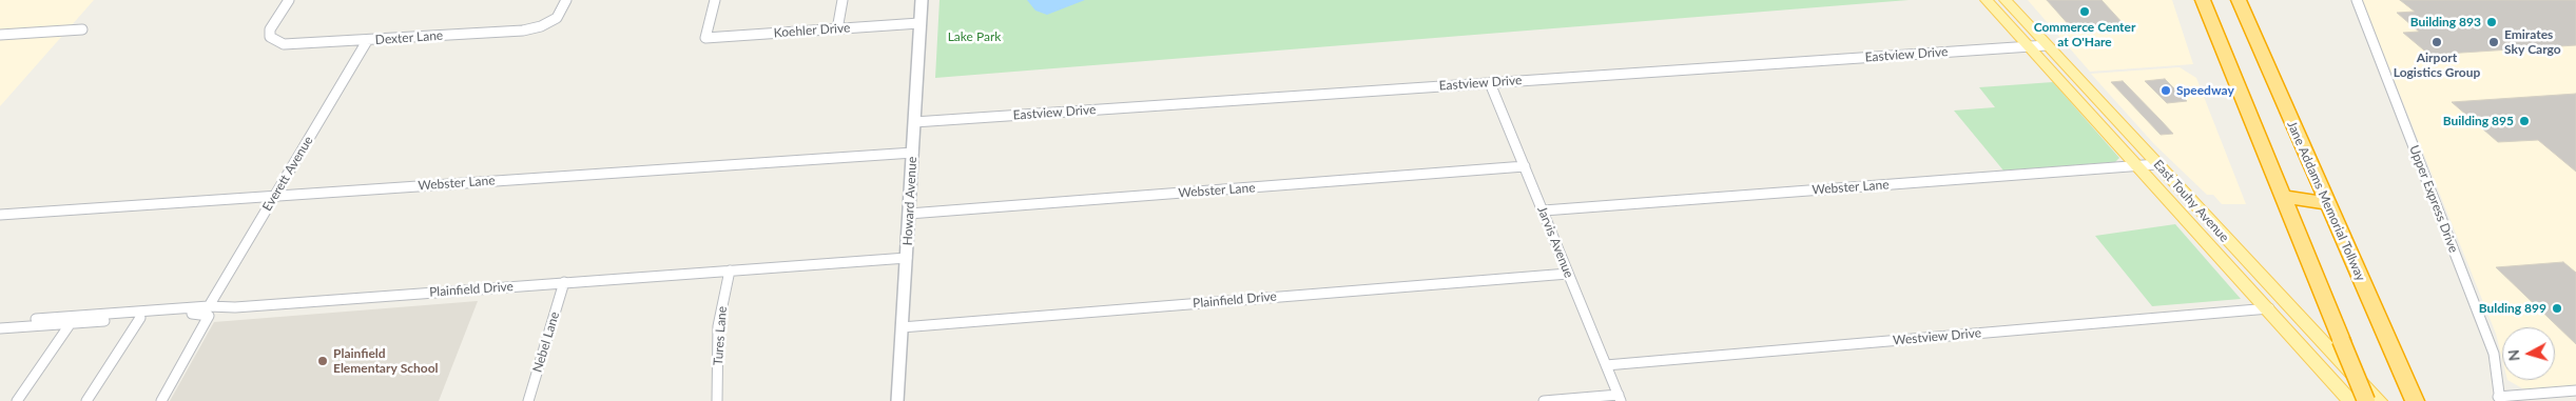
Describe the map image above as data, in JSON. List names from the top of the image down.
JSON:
{
  "streets": {
    "highway": ["Jane Addams Memorial Tollway"],
    "main road": ["East Touhy Avenue"],
    "street": [
      "Koehler Drive",
      "Dexter Lane",
      "Eastview Drive",
      "Everett Avenue",
      "Webster Lane",
      "Upper Express Drive",
      "Howard Avenue",
      "Jarvis Avenue",
      "Plainfield Drive",
      "Tures Lane",
      "Westview Drive",
      "Nebel Lane"
    ]
  },
  "crossings": [
    ["Koehler Drive", "Howard Avenue"],
    ["Dexter Lane", "Everett Avenue"],
    ["Eastview Drive", "Howard Avenue"],
    ["Eastview Drive", "East Touhy Avenue"],
    ["Eastview Drive", "Jarvis Avenue"],
    ["Everett Avenue", "Webster Lane"],
    ["Everett Avenue", "Plainfield Drive"],
    ["Webster Lane", "Howard Avenue"],
    ["Webster Lane", "East Touhy Avenue"],
    ["Webster Lane", "Jarvis Avenue"],
    ["Howard Avenue", "Plainfield Drive"],
    ["East Touhy Avenue", "Westview Drive"],
    ["Jarvis Avenue", "Plainfield Drive"],
    ["Jarvis Avenue", "Westview Drive"],
    ["Plainfield Drive", "Tures Lane"],
    ["Plainfield Drive", "Nebel Lane"]
  ],
  "parks": ["Lake Park"],
  "places": [
    "Commerce Center at O'Hare",
    "Building 893",
    "Airport Logistics Group",
    "Emirates Sky Cargo",
    "Speedway",
    "Building 895",
    "Bulding 899",
    "Plainfield Elementary School"
  ],
  "north": "left"
}
